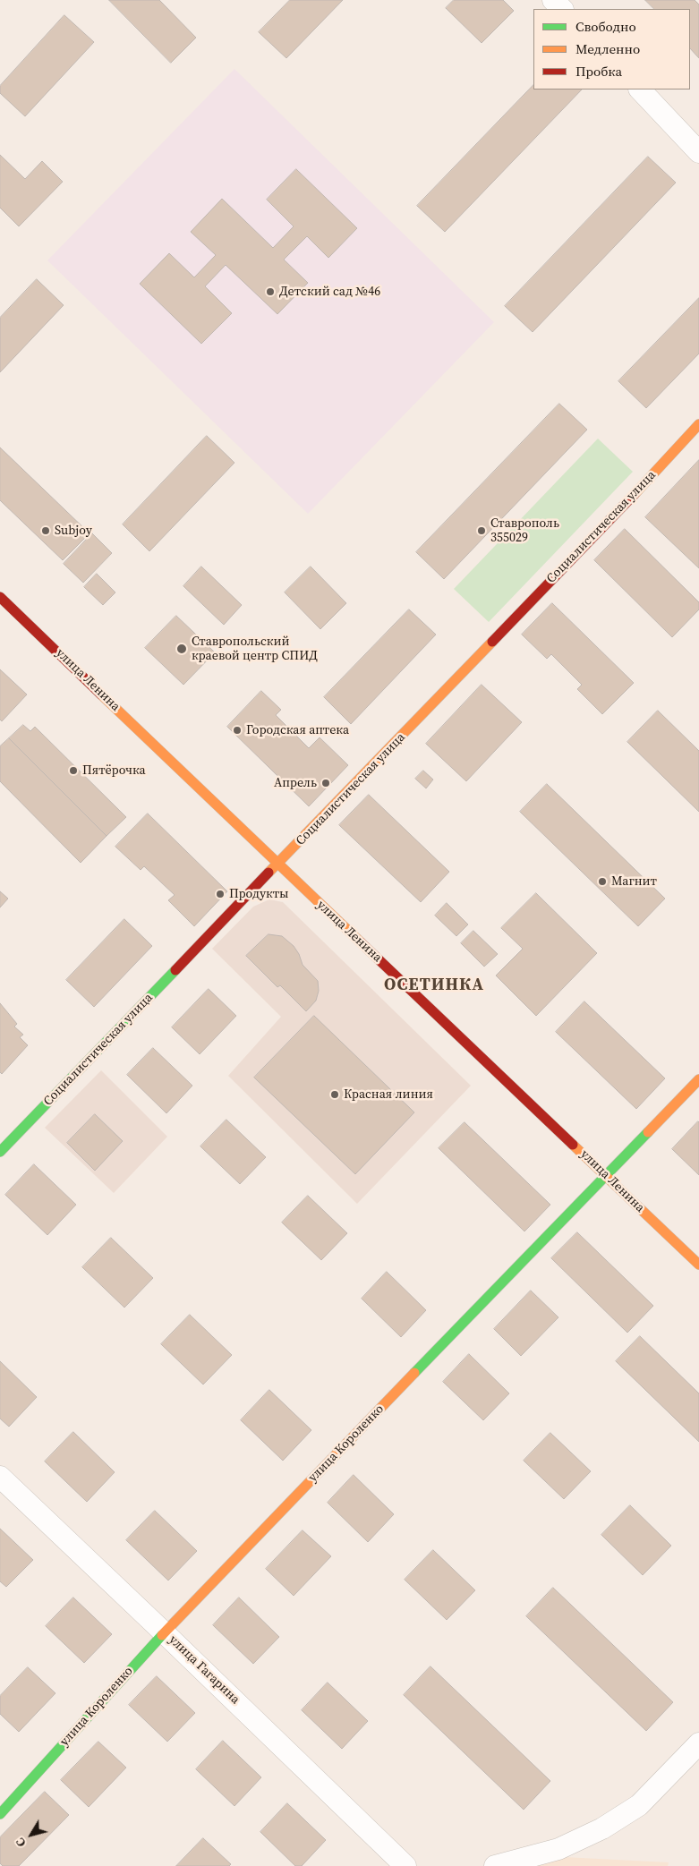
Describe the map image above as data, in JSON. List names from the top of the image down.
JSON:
{
  "streets": {
    "street": [
      "Социалистическая улица",
      "улица Ленина",
      "улица Короленко",
      "улица Гагарина"
    ]
  },
  "crossings": [
    ["Социалистическая улица", "улица Ленина"],
    ["улица Ленина", "улица Короленко"],
    ["улица Короленко", "улица Гагарина"]
  ],
  "districts": ["ОСЕТИНКА"],
  "places": [
    "Детский сад №46",
    "Subjoy",
    "Ставрополь 355029",
    "Ставропольский краевой центр СПИД",
    "Городская аптека",
    "Пятёрочка",
    "Апрель",
    "Магнит",
    "Продукты",
    "Красная линия"
  ],
  "legend": ["Свободно", "Медленно", "Пробка"],
  "north": "bottom left"
}
